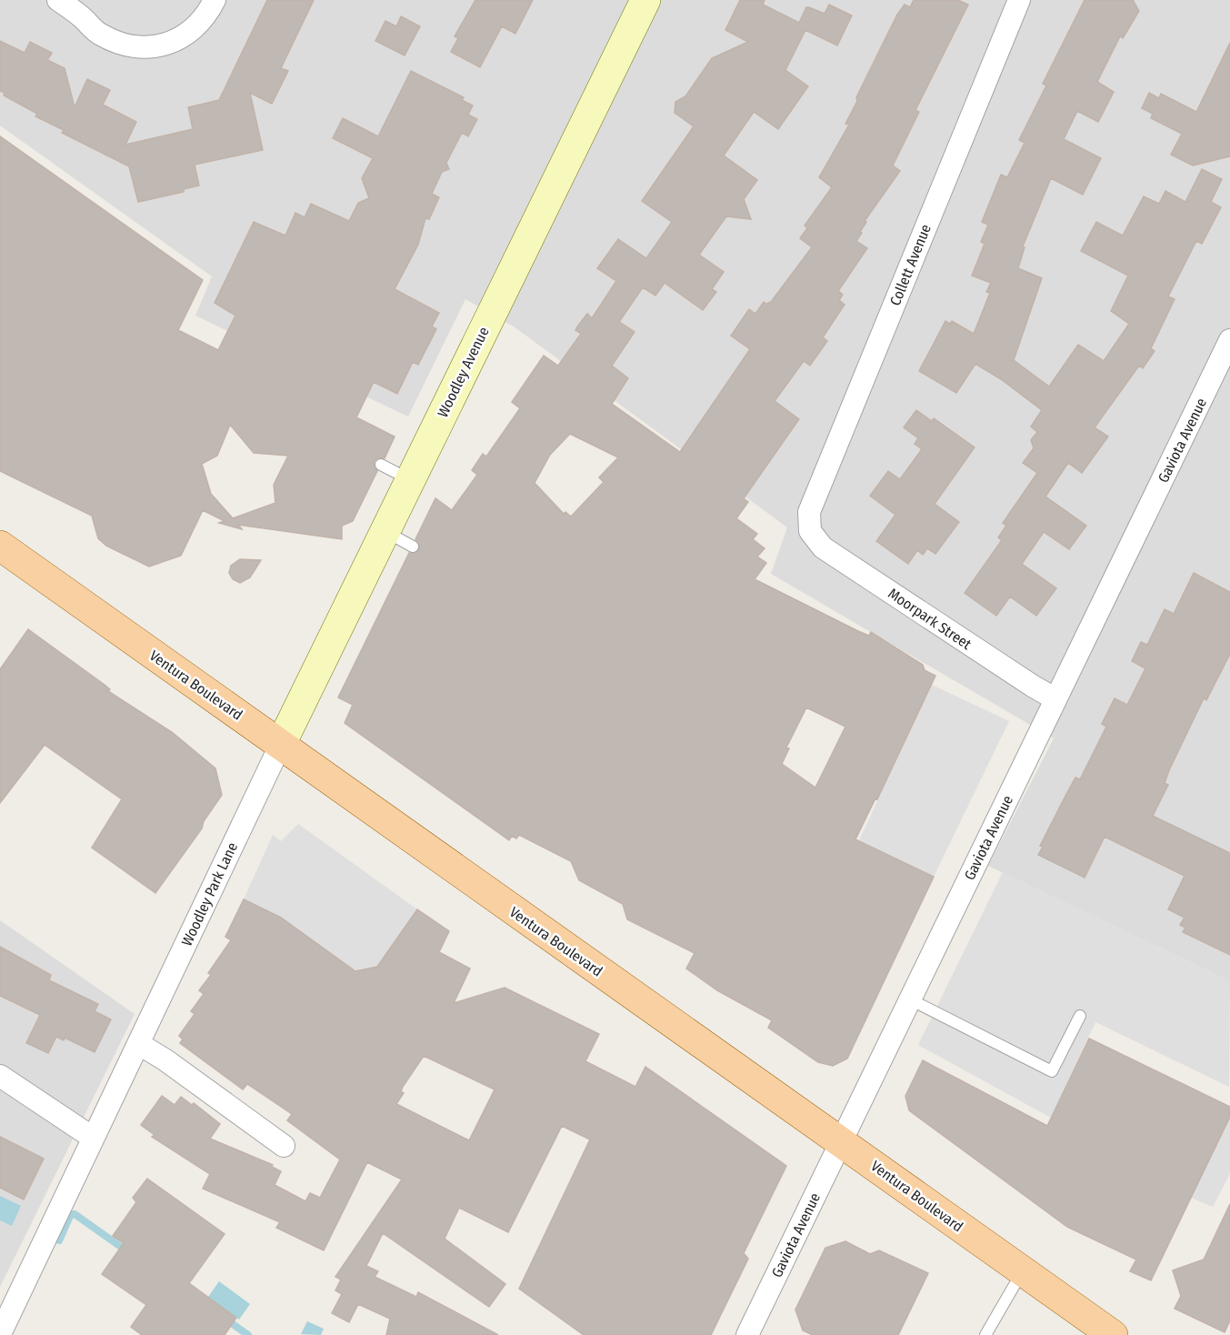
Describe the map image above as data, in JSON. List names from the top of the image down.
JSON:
{
  "streets": {
    "main road": ["Ventura Boulevard"],
    "street": [
      "Collett Avenue",
      "Woodley Avenue",
      "Gaviota Avenue",
      "Moorpark Street",
      "Woodley Park Lane"
    ]
  },
  "crossings": [
    ["Collett Avenue", "Moorpark Street"],
    ["Woodley Avenue", "Ventura Boulevard"],
    ["Woodley Avenue", "Woodley Park Lane"],
    ["Gaviota Avenue", "Moorpark Street"],
    ["Gaviota Avenue", "Ventura Boulevard"],
    ["Ventura Boulevard", "Woodley Park Lane"]
  ]
}
